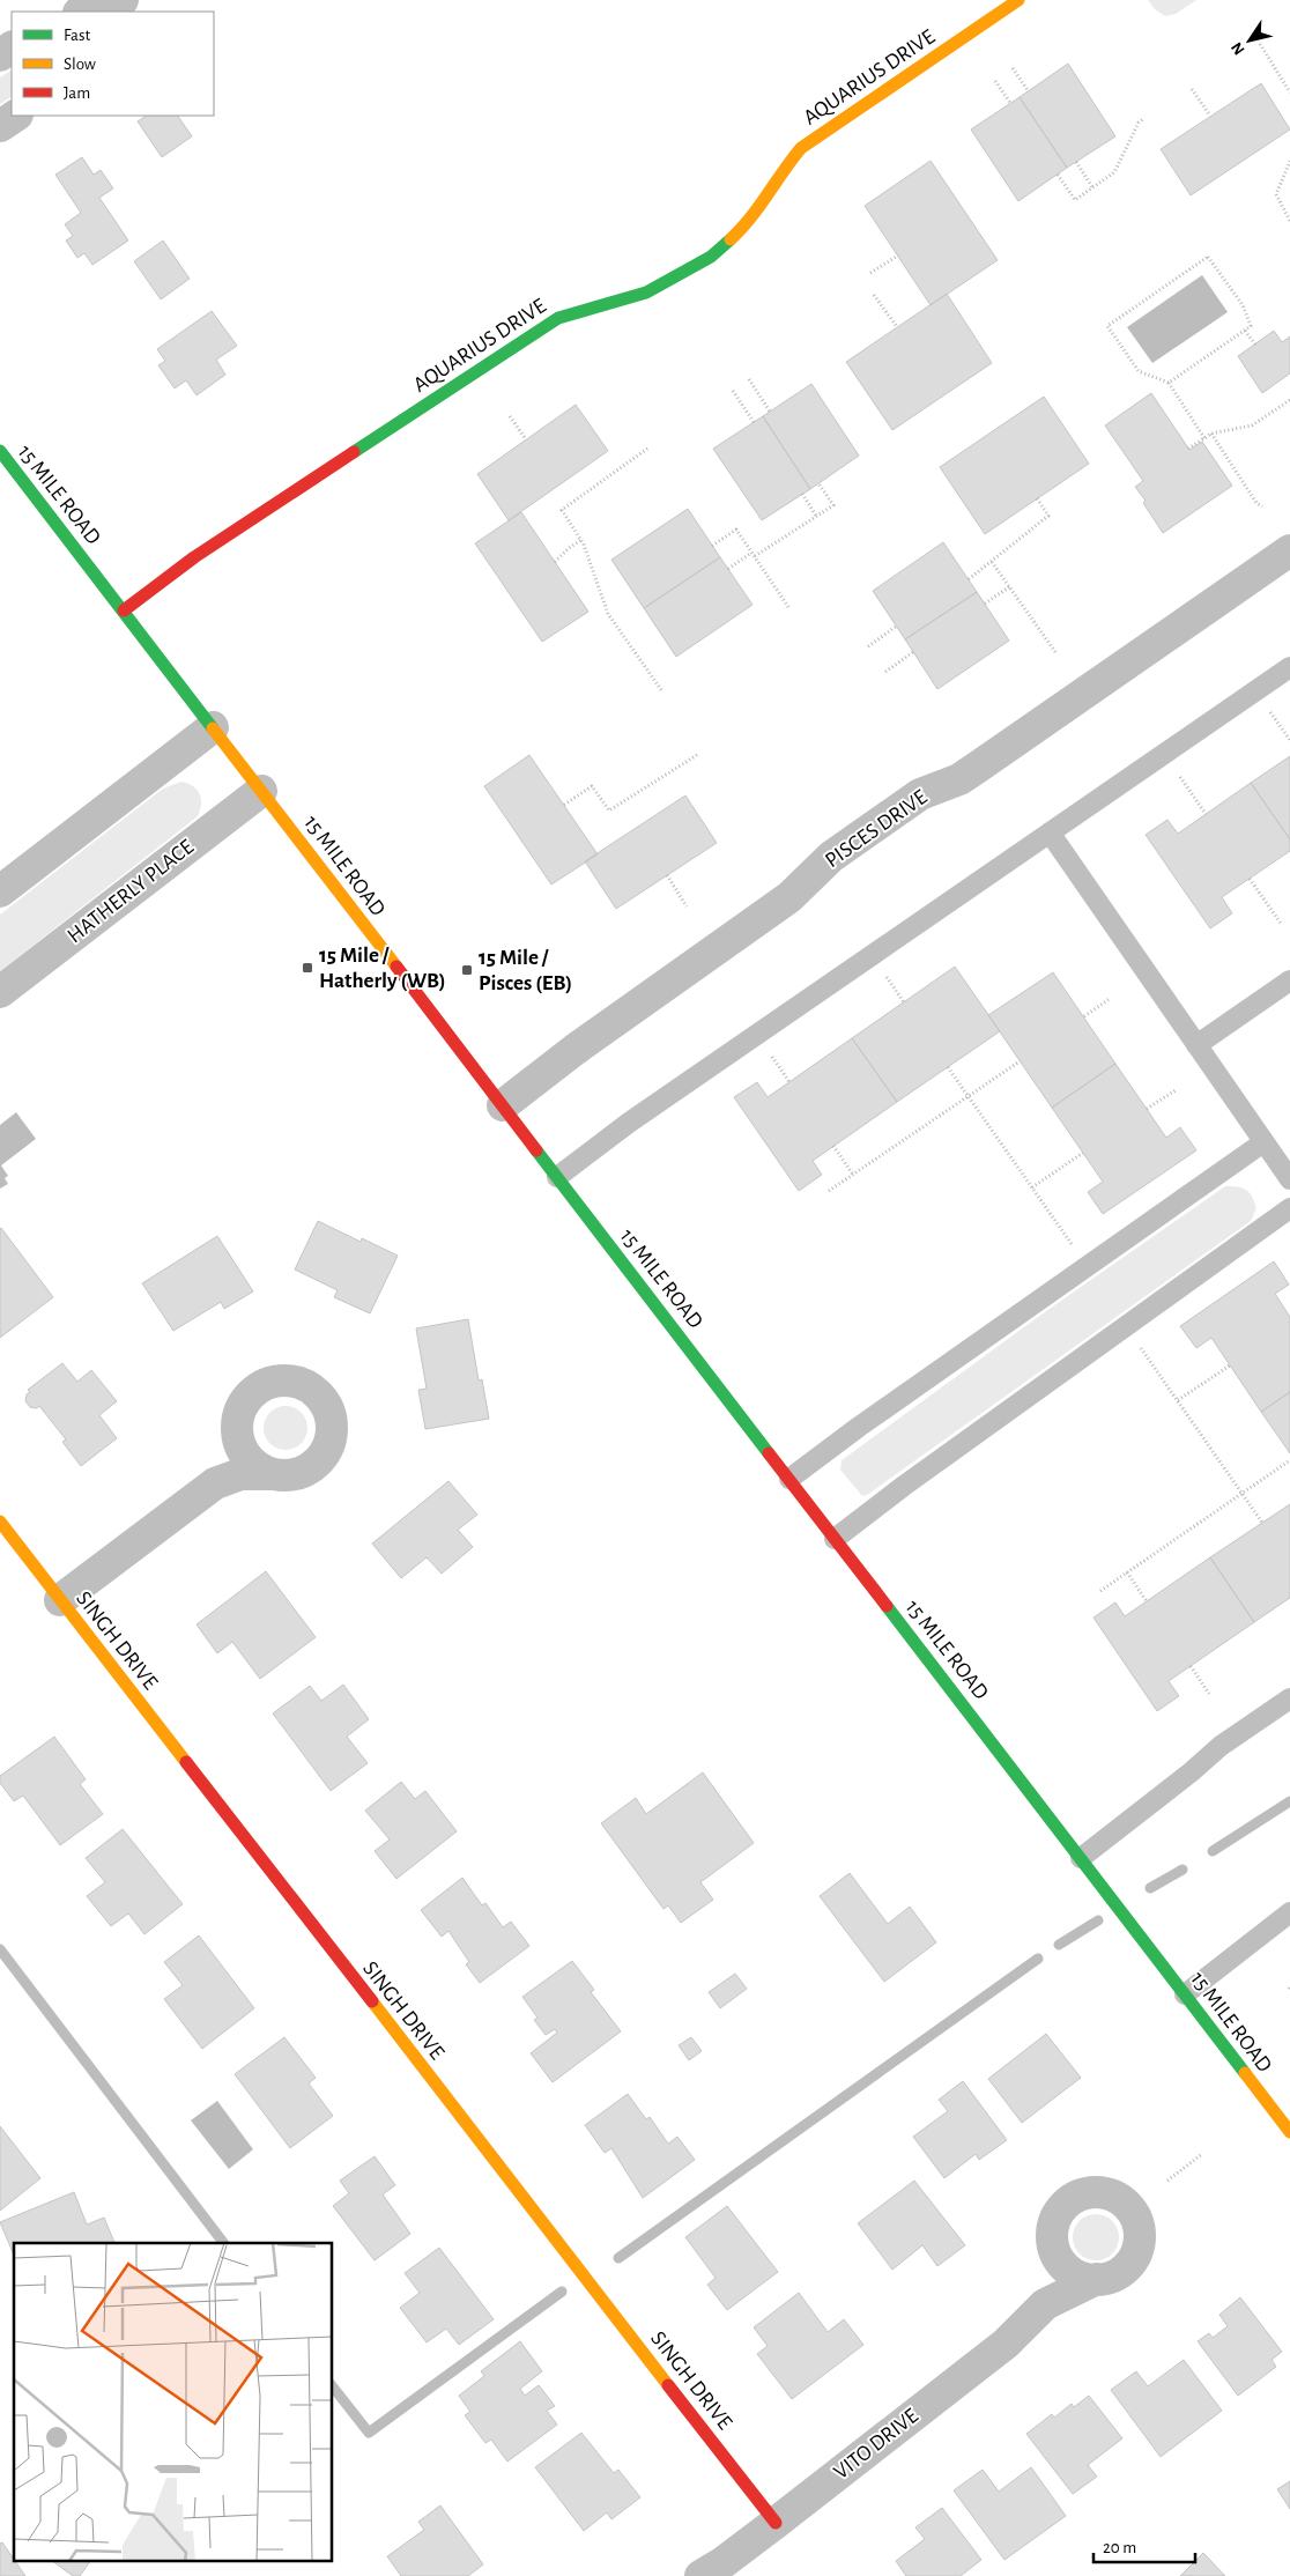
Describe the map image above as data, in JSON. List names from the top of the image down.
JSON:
{
  "streets": {
    "street": [
      "AQUARIUS DRIVE",
      "15 MILE ROAD",
      "PISCES DRIVE",
      "HATHERLY PLACE",
      "SINGH DRIVE",
      "VITO DRIVE"
    ]
  },
  "crossings": [
    ["AQUARIUS DRIVE", "15 MILE ROAD"],
    ["15 MILE ROAD", "PISCES DRIVE"],
    ["15 MILE ROAD", "HATHERLY PLACE"],
    ["SINGH DRIVE", "VITO DRIVE"]
  ],
  "places": {
    "transit": ["15 Mile / Hatherly (WB)", "15 Mile / Pisces (EB)"]
  },
  "legend": ["Fast", "Slow", "Jam"],
  "scale_bar": "20 m",
  "north": "bottom left"
}
